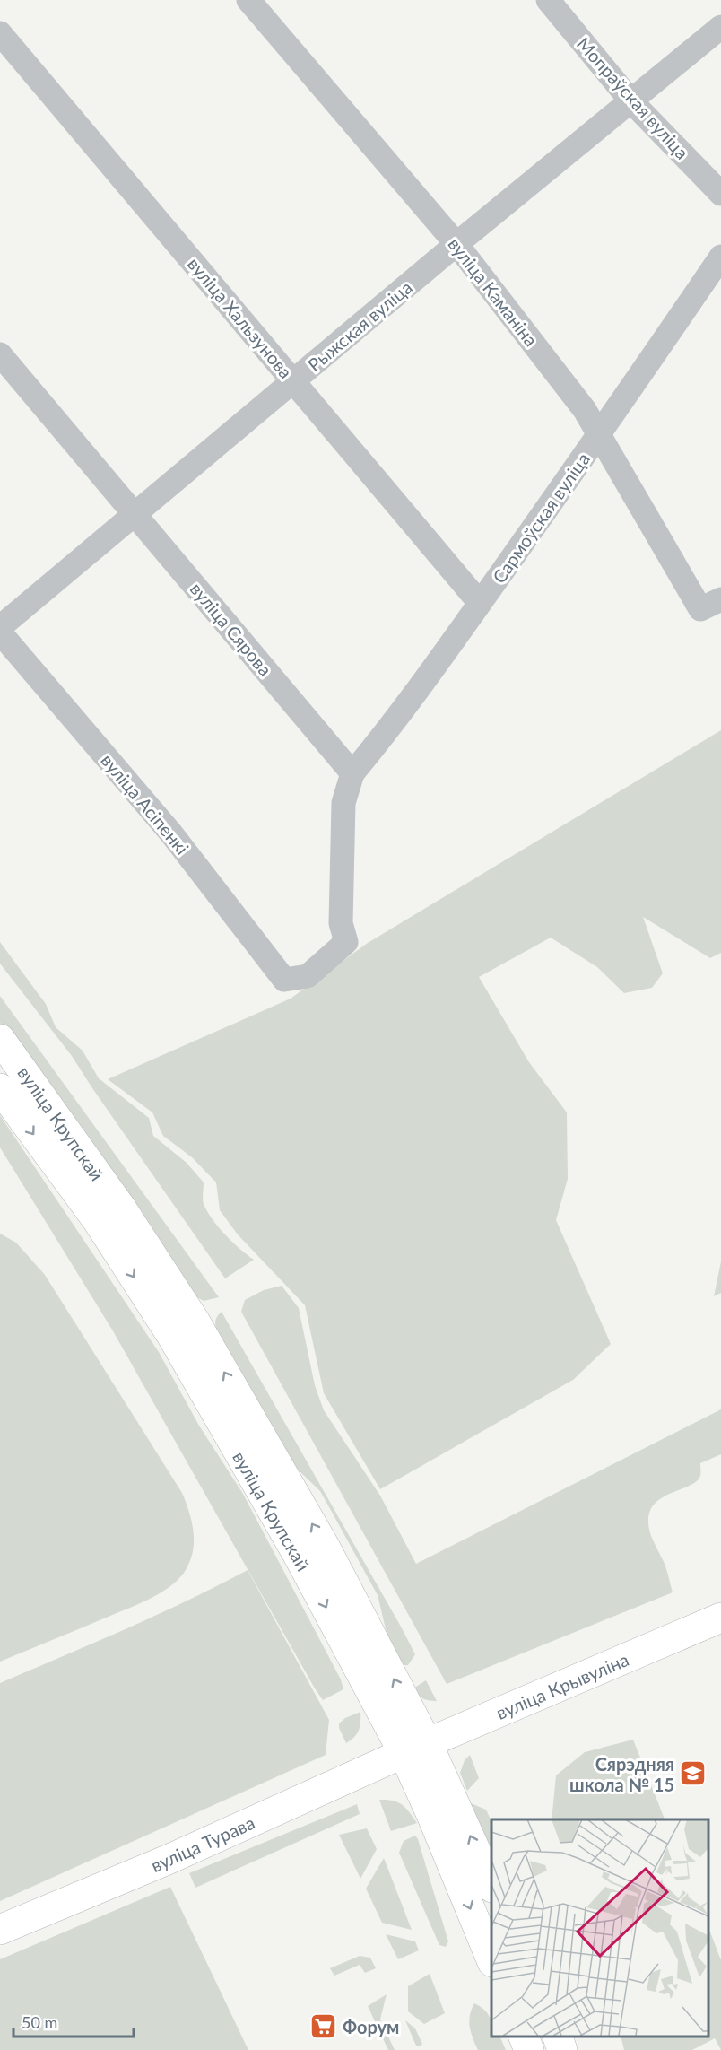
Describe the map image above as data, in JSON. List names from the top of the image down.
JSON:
{
  "streets": {
    "main road": ["вуліца Крупскай", "вуліца Крывуліна", "вуліца Турава"],
    "street": [
      "Мопраўская вуліца",
      "вуліца Каманіна",
      "вуліца Хальзунова",
      "Рыжская вуліца",
      "Сармоўская вуліца",
      "вуліца Сярова",
      "вуліца Асіпенкі"
    ]
  },
  "crossings": [
    ["Мопраўская вуліца", "Рыжская вуліца"],
    ["вуліца Каманіна", "Рыжская вуліца"],
    ["вуліца Каманіна", "Сармоўская вуліца"],
    ["вуліца Хальзунова", "Рыжская вуліца"],
    ["вуліца Хальзунова", "Сармоўская вуліца"],
    ["Рыжская вуліца", "вуліца Сярова"],
    ["Сармоўская вуліца", "вуліца Сярова"],
    ["Сармоўская вуліца", "вуліца Асіпенкі"],
    ["вуліца Сярова", "вуліца Асіпенкі"],
    ["вуліца Крупскай", "вуліца Крывуліна"],
    ["вуліца Крупскай", "вуліца Турава"],
    ["вуліца Крывуліна", "вуліца Турава"]
  ],
  "places": {
    "school or university": ["Сярэдняя школа № 15"],
    "supermarket": ["Форум"]
  },
  "scale_bar": "50 m"
}
